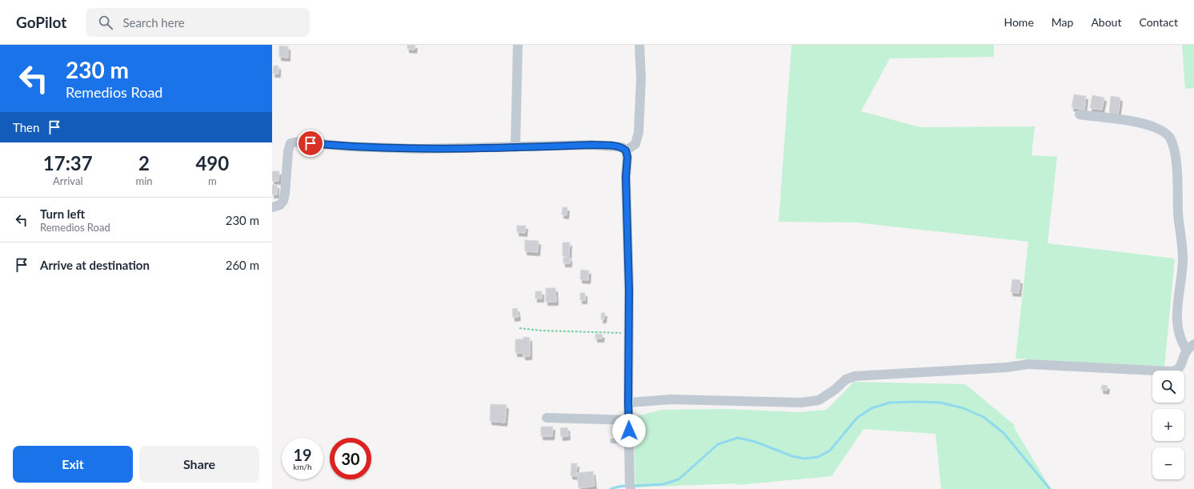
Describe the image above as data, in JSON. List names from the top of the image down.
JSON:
{
  "page": {
    "header": "GoPilot",
    "search": "Search here",
    "nav": [
      "Home",
      "Map",
      "About",
      "Contact"
    ],
    "turn": ["230 m", "Remedios Road"],
    "then": "Then",
    "eta": [
      "17:37",
      "Arrival",
      "2",
      "min",
      "490",
      "m"
    ],
    "list": [
      {
        "name": "Turn left",
        "note": "Remedios Road",
        "value": "230 m"
      },
      {
        "name": "Arrive at destination",
        "value": "260 m"
      }
    ],
    "map_buttons": ["+", "−"],
    "speed": "19 km/h",
    "limit": "30",
    "buttons": ["Exit", "Share"]
  }
}
